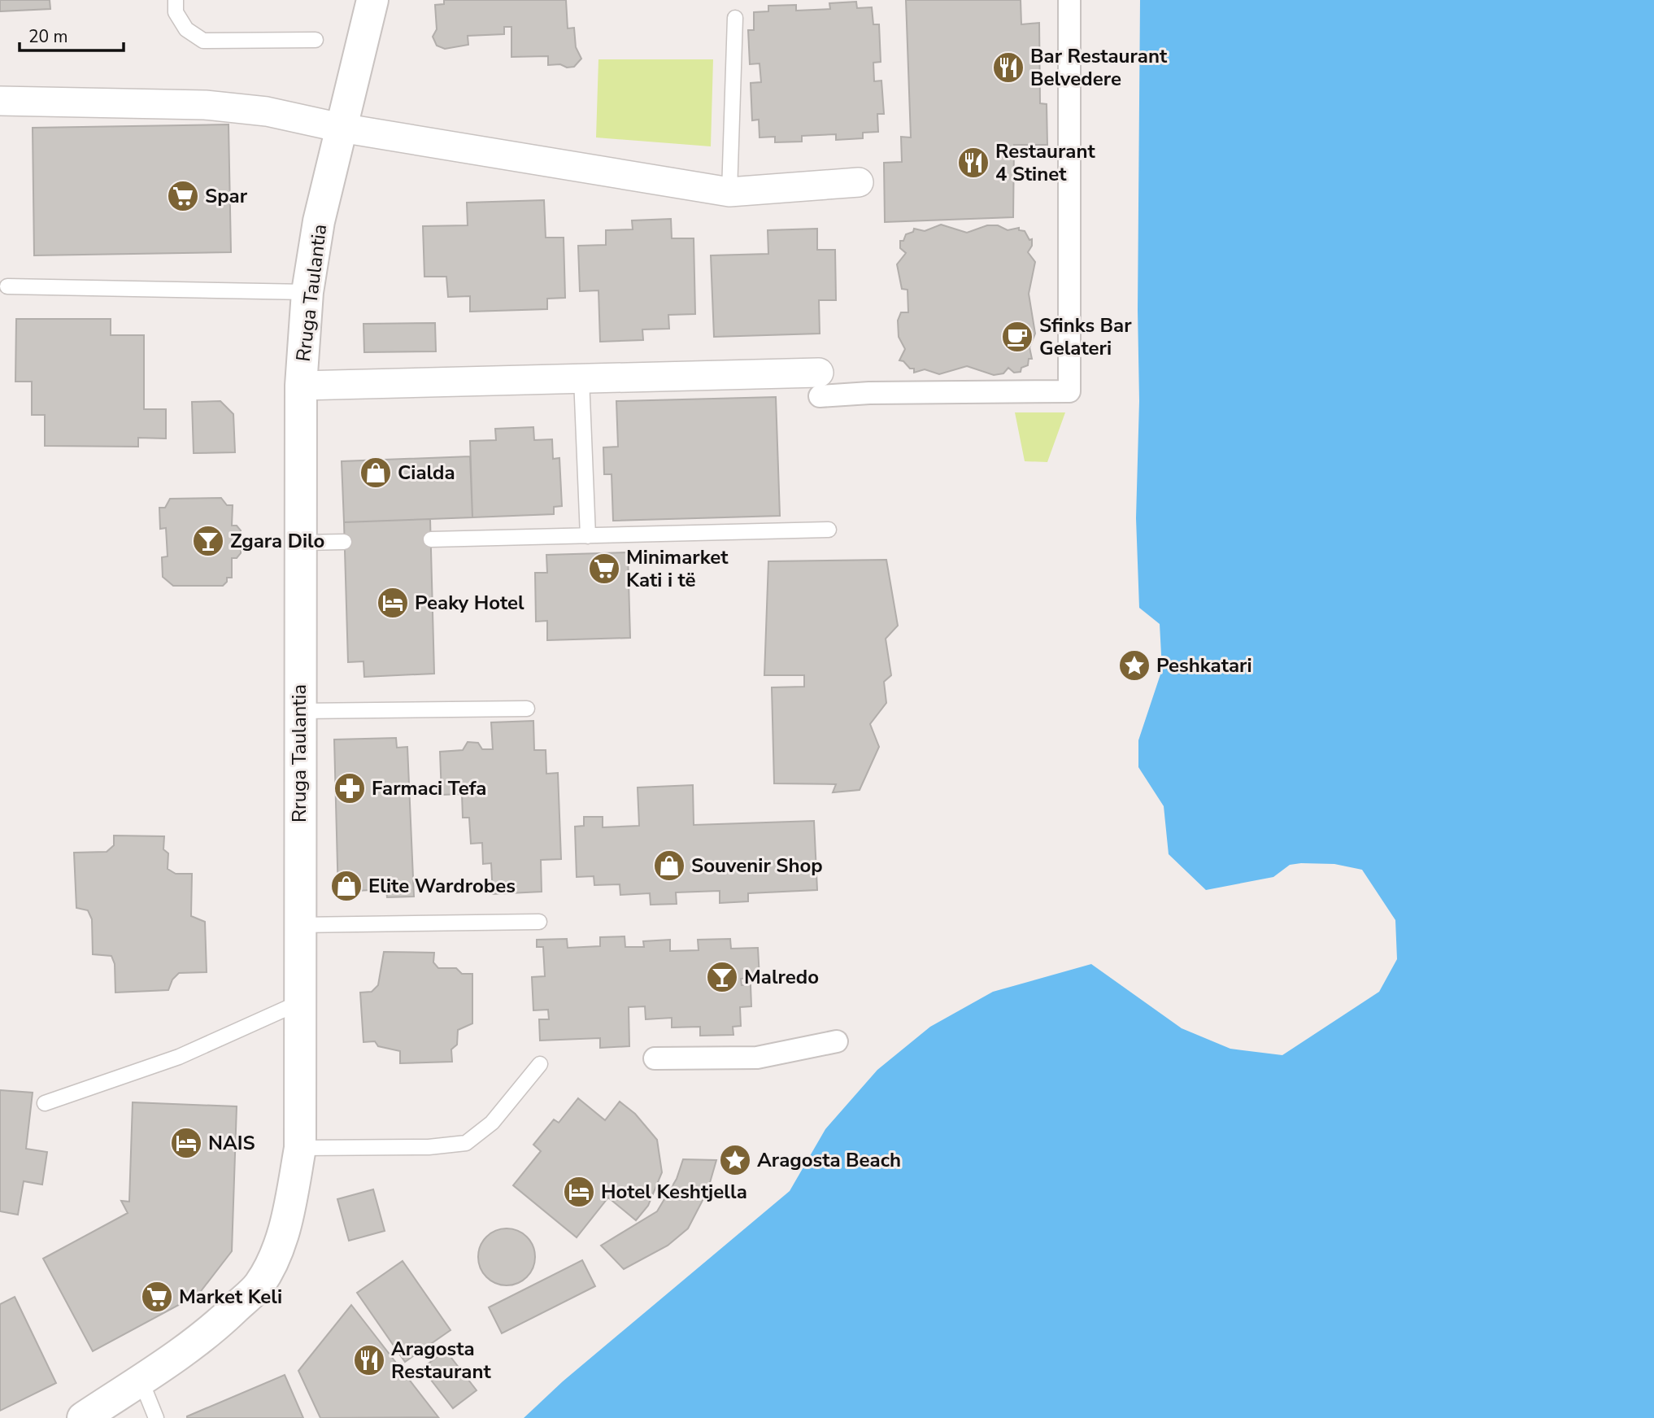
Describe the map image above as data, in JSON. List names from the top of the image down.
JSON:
{
  "streets": {
    "main road": ["Rruga Taulantia"]
  },
  "places": {
    "restaurant": ["Bar Restaurant Belvedere", "Restaurant 4 Stinet", "Aragosta Restaurant"],
    "supermarket": ["Spar", "Minimarket Kati i të", "Market Keli"],
    "cafe": ["Sfinks Bar Gelateri"],
    "shop": ["Cialda", "Souvenir Shop", "Elite Wardrobes"],
    "bar": ["Zgara Dilo", "Malredo"],
    "hotel": ["Peaky Hotel", "NAIS", "Hotel Keshtjella"],
    "place": ["Peshkatari", "Aragosta Beach"],
    "pharmacy": ["Farmaci Tefa"]
  },
  "scale_bar": "20 m"
}
